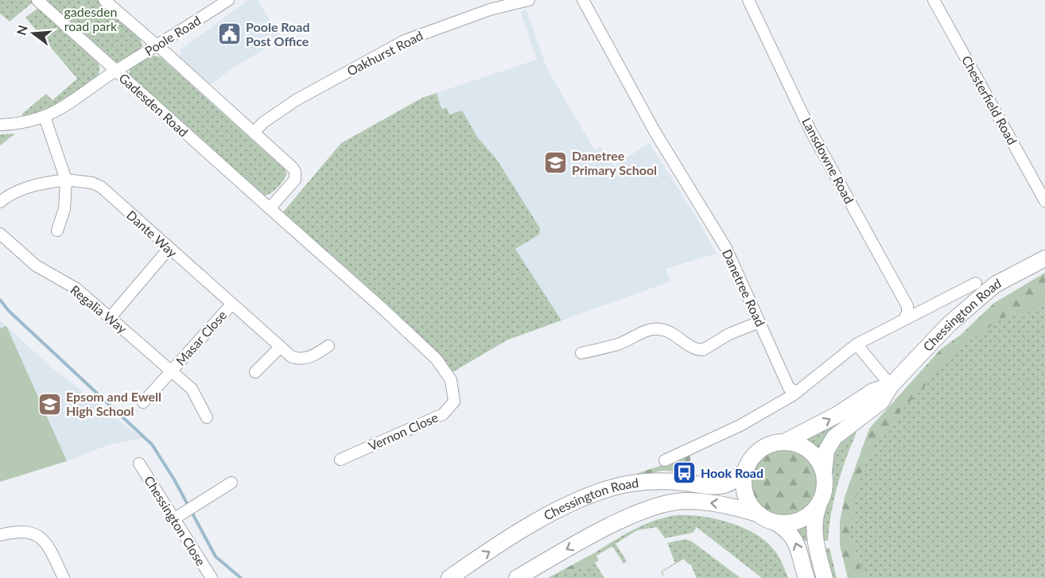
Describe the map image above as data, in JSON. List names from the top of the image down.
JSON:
{
  "streets": {
    "main road": ["Chessington Road"],
    "street": [
      "Poole Road",
      "Oakhurst Road",
      "Chesterfield Road",
      "Gadesden Road",
      "Lansdowne Road",
      "Dante Way",
      "Danetree Road",
      "Regalia Way",
      "Masar Close",
      "Vernon Close",
      "Chessington Close"
    ]
  },
  "crossings": [
    ["Poole Road", "Gadesden Road"],
    ["Gadesden Road", "Vernon Close"],
    ["Dante Way", "Masar Close"],
    ["Regalia Way", "Masar Close"]
  ],
  "parks": ["gadesden road park"],
  "places": {
    "public building": ["Poole Road Post Office"],
    "school or university": ["Danetree Primary School", "Epsom and Ewell High School"],
    "bus stop": ["Hook Road"]
  },
  "north": "left"
}
